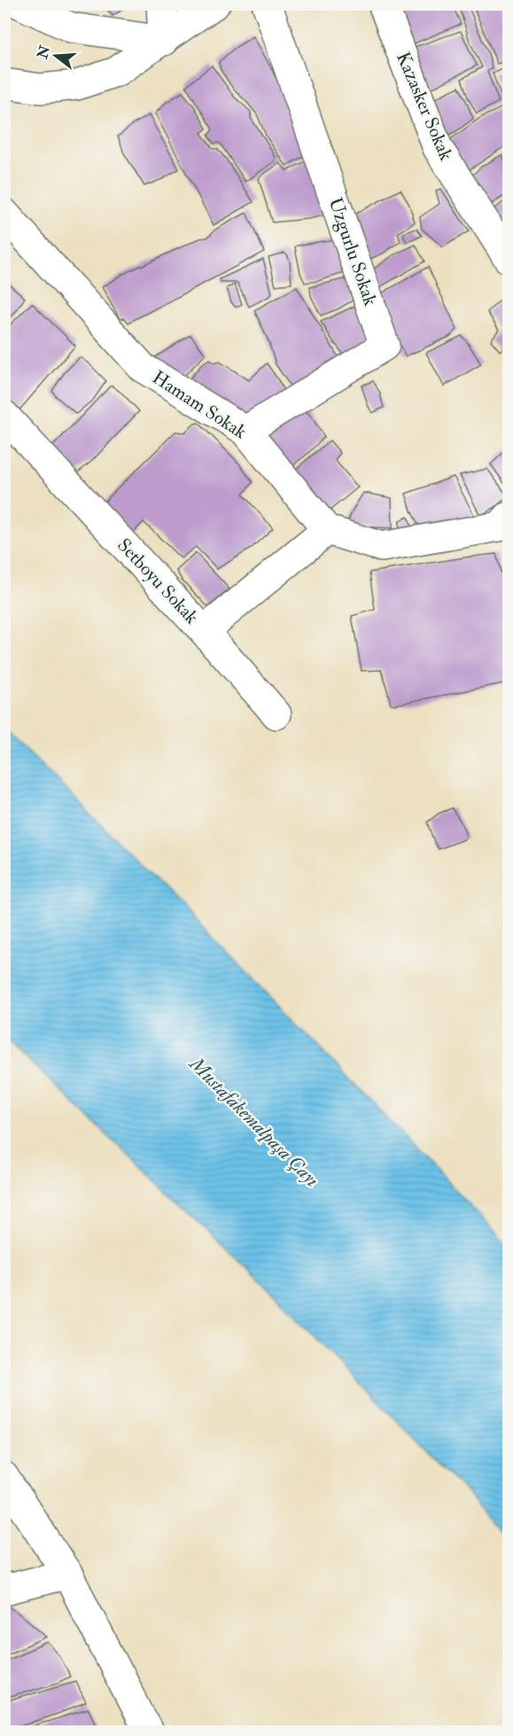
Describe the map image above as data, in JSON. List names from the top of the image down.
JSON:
{
  "streets": {
    "street": [
      "Kazasker Sokak",
      "Uzgurlu Sokak",
      "Hamam Sokak",
      "Setboyu Sokak"
    ]
  },
  "crossings": [
    ["Uzgurlu Sokak", "Hamam Sokak"],
    ["Hamam Sokak", "Setboyu Sokak"]
  ],
  "water": ["Mustafakemalpaşa Çayı"],
  "north": "left"
}
